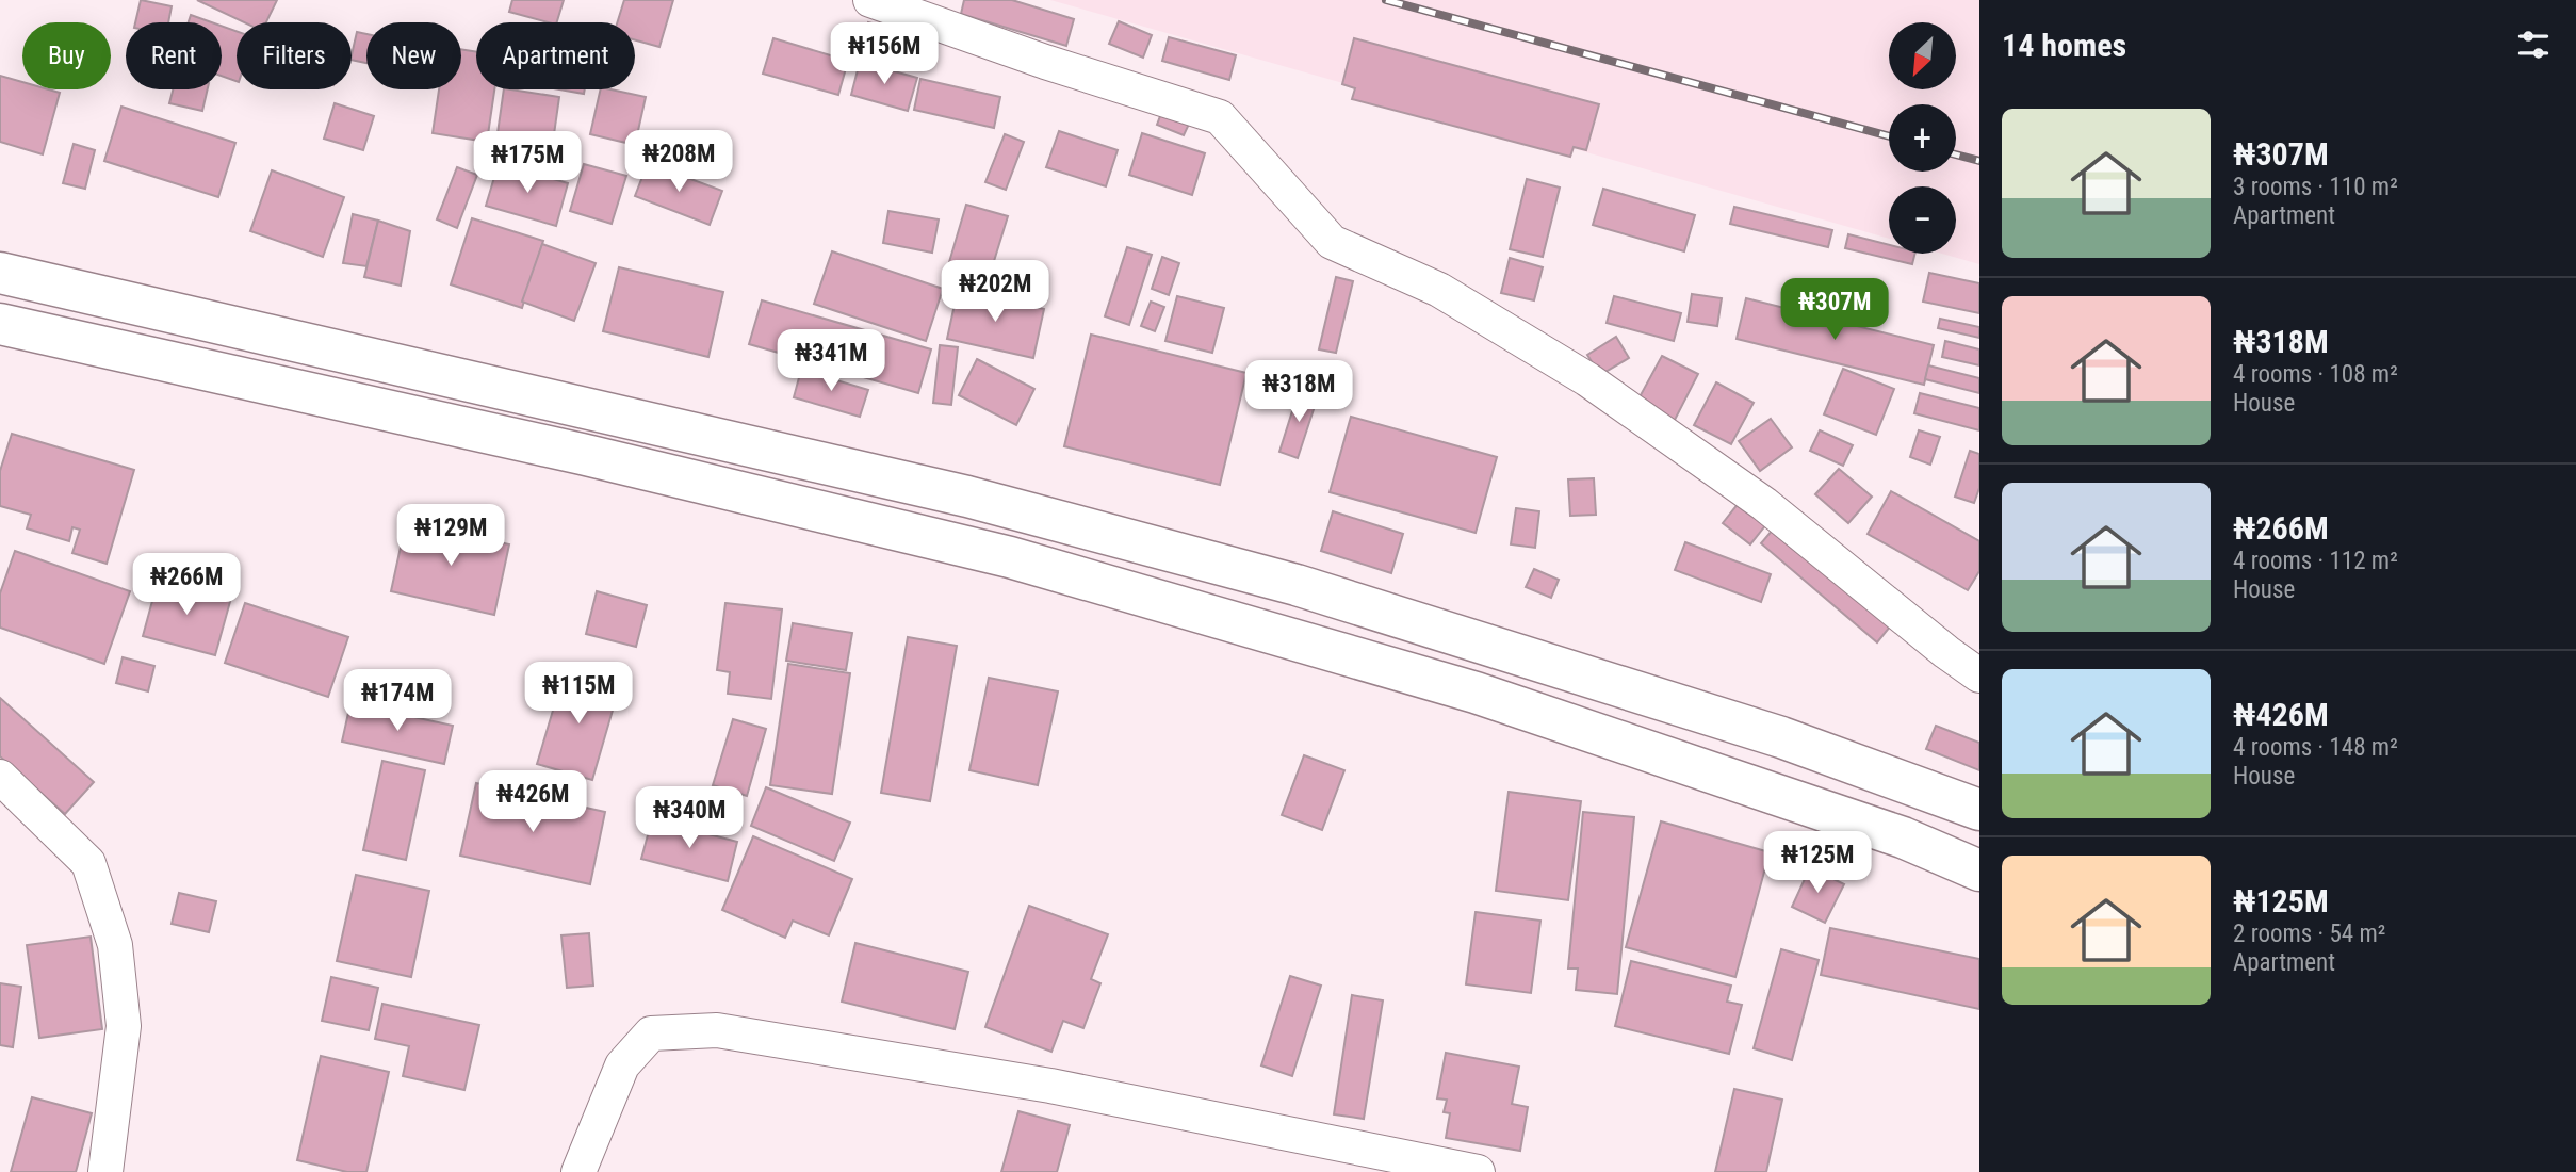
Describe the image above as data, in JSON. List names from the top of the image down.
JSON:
{
  "north": "bottom left",
  "page": {
    "heading": "14 homes",
    "map_buttons": ["+", "−"],
    "price": [
      "₦156M",
      "₦208M",
      "₦175M",
      "₦202M",
      "₦307M",
      "₦341M",
      "₦318M",
      "₦129M",
      "₦266M",
      "₦115M",
      "₦174M",
      "₦426M",
      "₦340M",
      "₦125M"
    ],
    "chip": [
      "Buy",
      "Rent",
      "Filters",
      "New",
      "Apartment"
    ],
    "list": [
      {
        "name": "₦307M",
        "note": "3 rooms · 110 m² · Apartment"
      },
      {
        "name": "₦318M",
        "note": "4 rooms · 108 m² · House"
      },
      {
        "name": "₦266M",
        "note": "4 rooms · 112 m² · House"
      },
      {
        "name": "₦426M",
        "note": "4 rooms · 148 m² · House"
      },
      {
        "name": "₦125M",
        "note": "2 rooms · 54 m² · Apartment"
      }
    ]
  }
}
